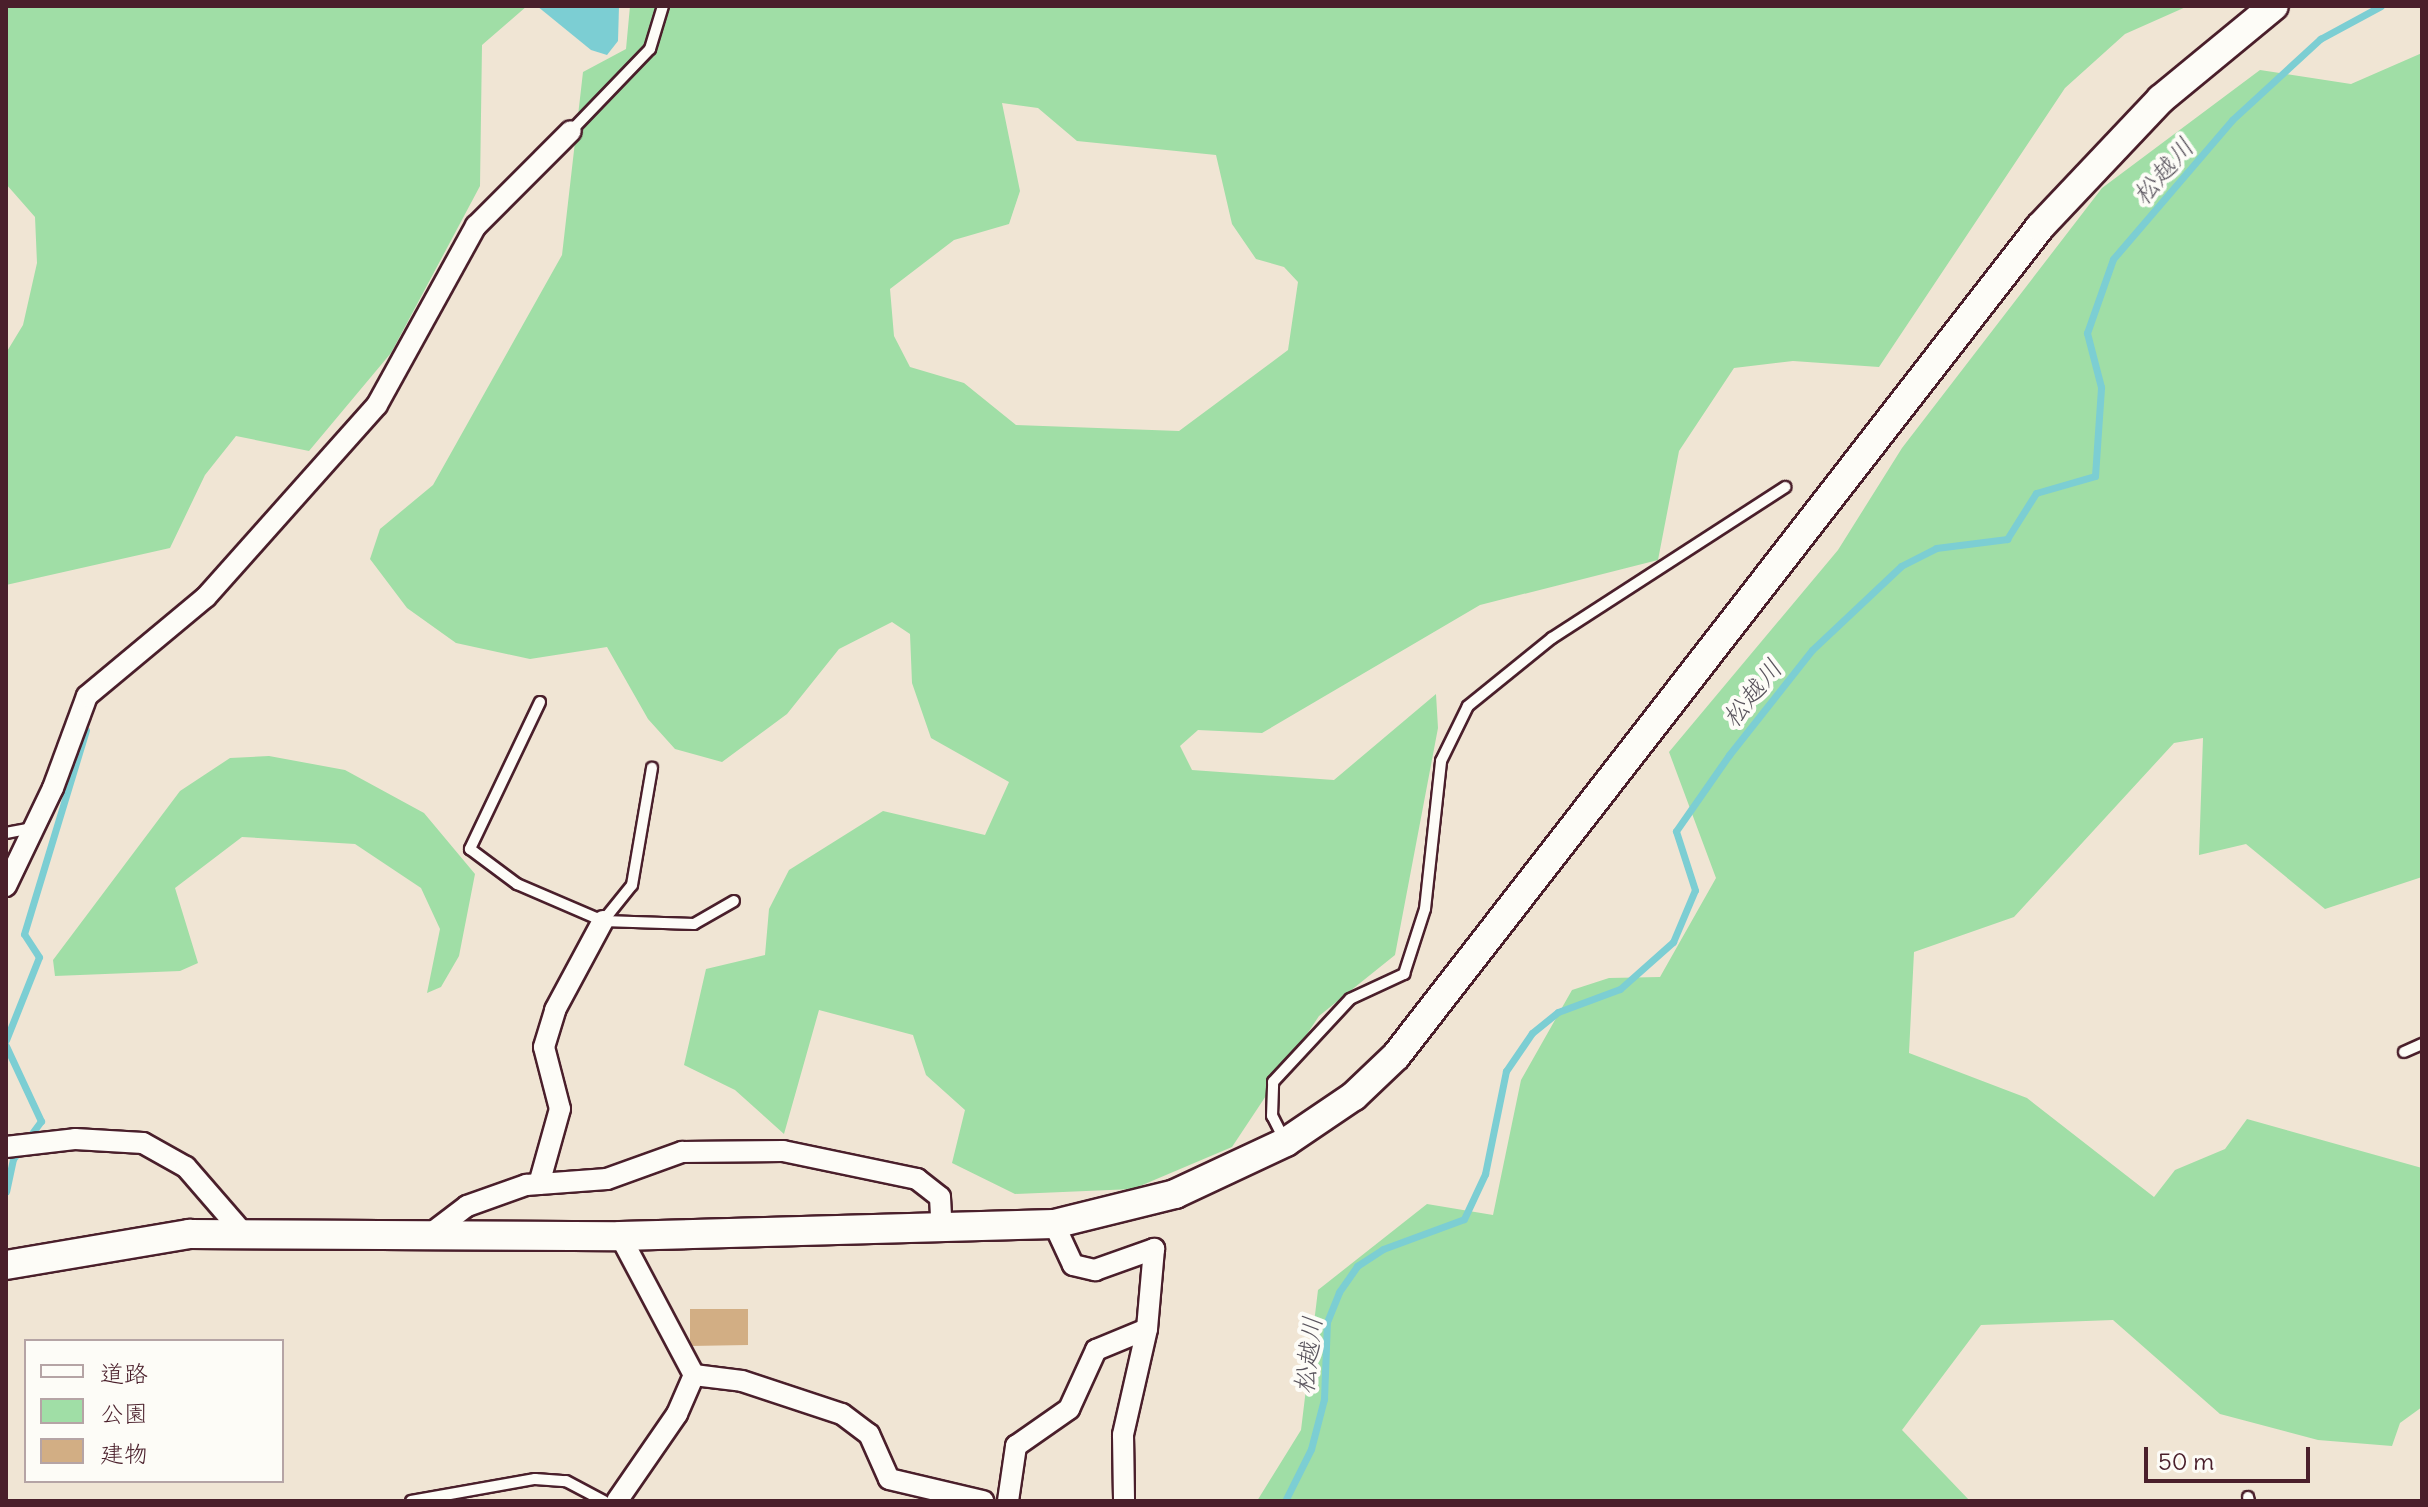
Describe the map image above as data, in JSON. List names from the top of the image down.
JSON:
{
  "water": ["松越川"],
  "legend": ["道路", "公園", "建物"],
  "scale_bar": "50 m"
}
